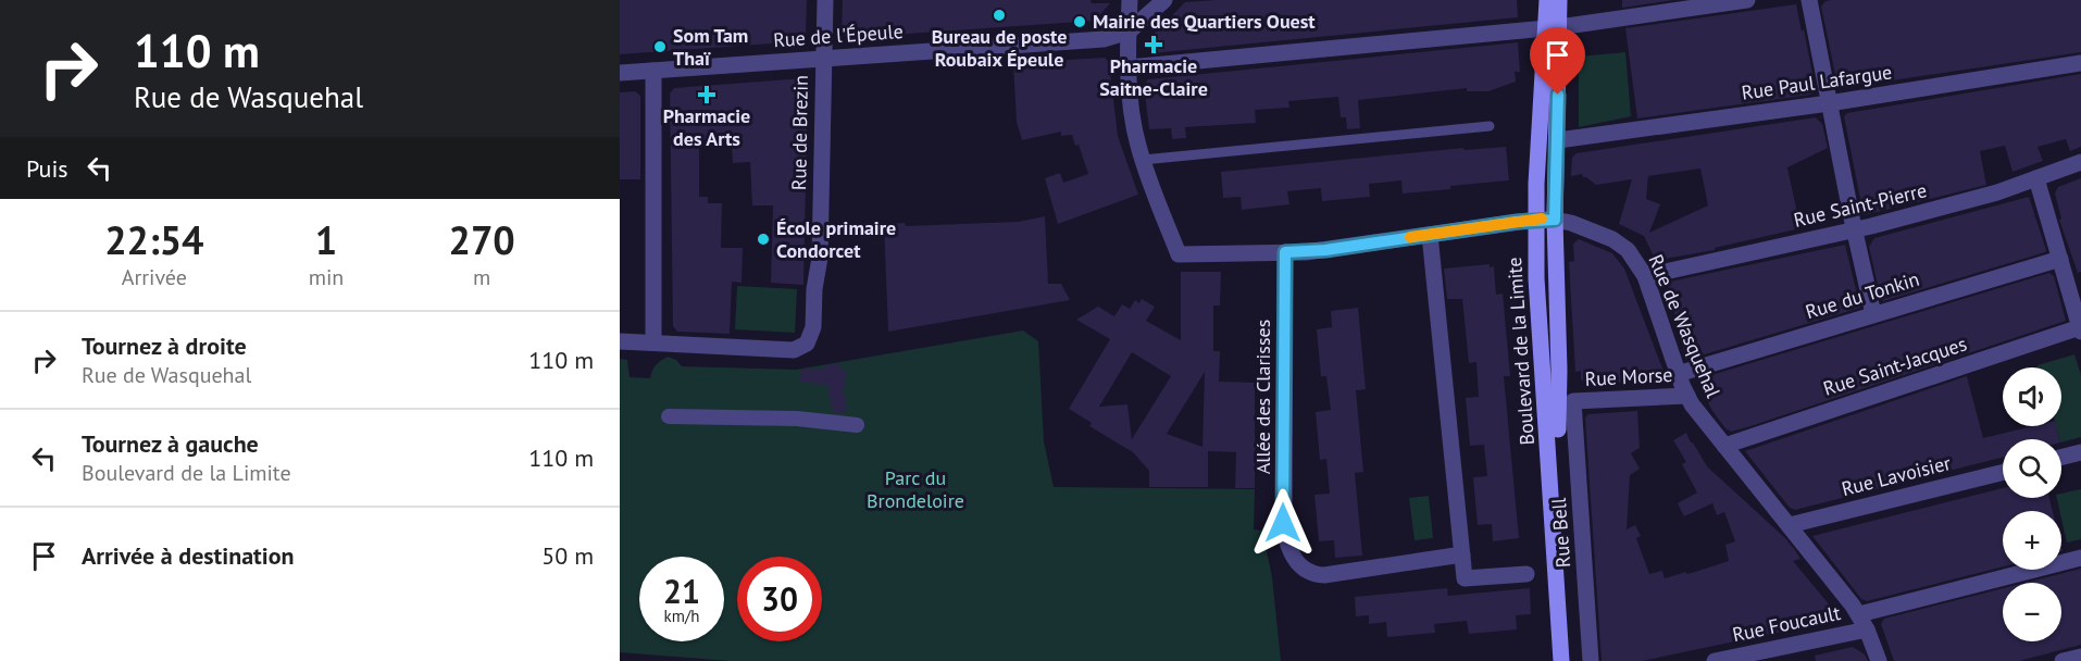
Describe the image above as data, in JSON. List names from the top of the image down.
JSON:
{
  "streets": {
    "main road": ["Boulevard de la Limite"],
    "street": [
      "Rue de l'Épeule",
      "Rue Paul Lafargue",
      "Rue de Brezin",
      "Rue Saint-Pierre",
      "Rue du Tonkin",
      "Rue de Wasquehal",
      "Rue Saint-Jacques",
      "Rue Morse",
      "Allée des Clarisses",
      "Rue Lavoisier",
      "Rue Bell",
      "Rue Foucault"
    ]
  },
  "crossings": [
    ["Rue de l'Épeule", "Rue de Brezin"],
    ["Rue Paul Lafargue", "Boulevard de la Limite"],
    ["Rue Saint-Pierre", "Rue de Wasquehal"],
    ["Rue du Tonkin", "Rue de Wasquehal"],
    ["Rue de Wasquehal", "Boulevard de la Limite"],
    ["Rue de Wasquehal", "Rue Saint-Jacques"],
    ["Rue de Wasquehal", "Rue Morse"],
    ["Rue de Wasquehal", "Allée des Clarisses"],
    ["Rue de Wasquehal", "Rue Lavoisier"],
    ["Rue de Wasquehal", "Rue Foucault"],
    ["Rue Morse", "Rue Bell"]
  ],
  "parks": ["Parc du Brondeloire"],
  "places": {
    "other": [
      "Bureau de poste Roubaix Épeule",
      "Mairie des Quartiers Ouest",
      "Som Tam Thaï",
      "École primaire Condorcet"
    ],
    "health": ["Pharmacie Saitne-Claire", "Pharmacie des Arts"]
  },
  "page": {
    "turn": ["110 m", "Rue de Wasquehal"],
    "then": "Puis",
    "eta": [
      "22:54",
      "Arrivée",
      "1",
      "min",
      "270",
      "m"
    ],
    "list": [
      {
        "name": "Tournez à droite",
        "note": "Rue de Wasquehal",
        "value": "110 m"
      },
      {
        "name": "Tournez à gauche",
        "note": "Boulevard de la Limite",
        "value": "110 m"
      },
      {
        "name": "Arrivée à destination",
        "value": "50 m"
      }
    ],
    "map_buttons": ["+", "−"],
    "speed": "21 km/h",
    "limit": "30"
  }
}
